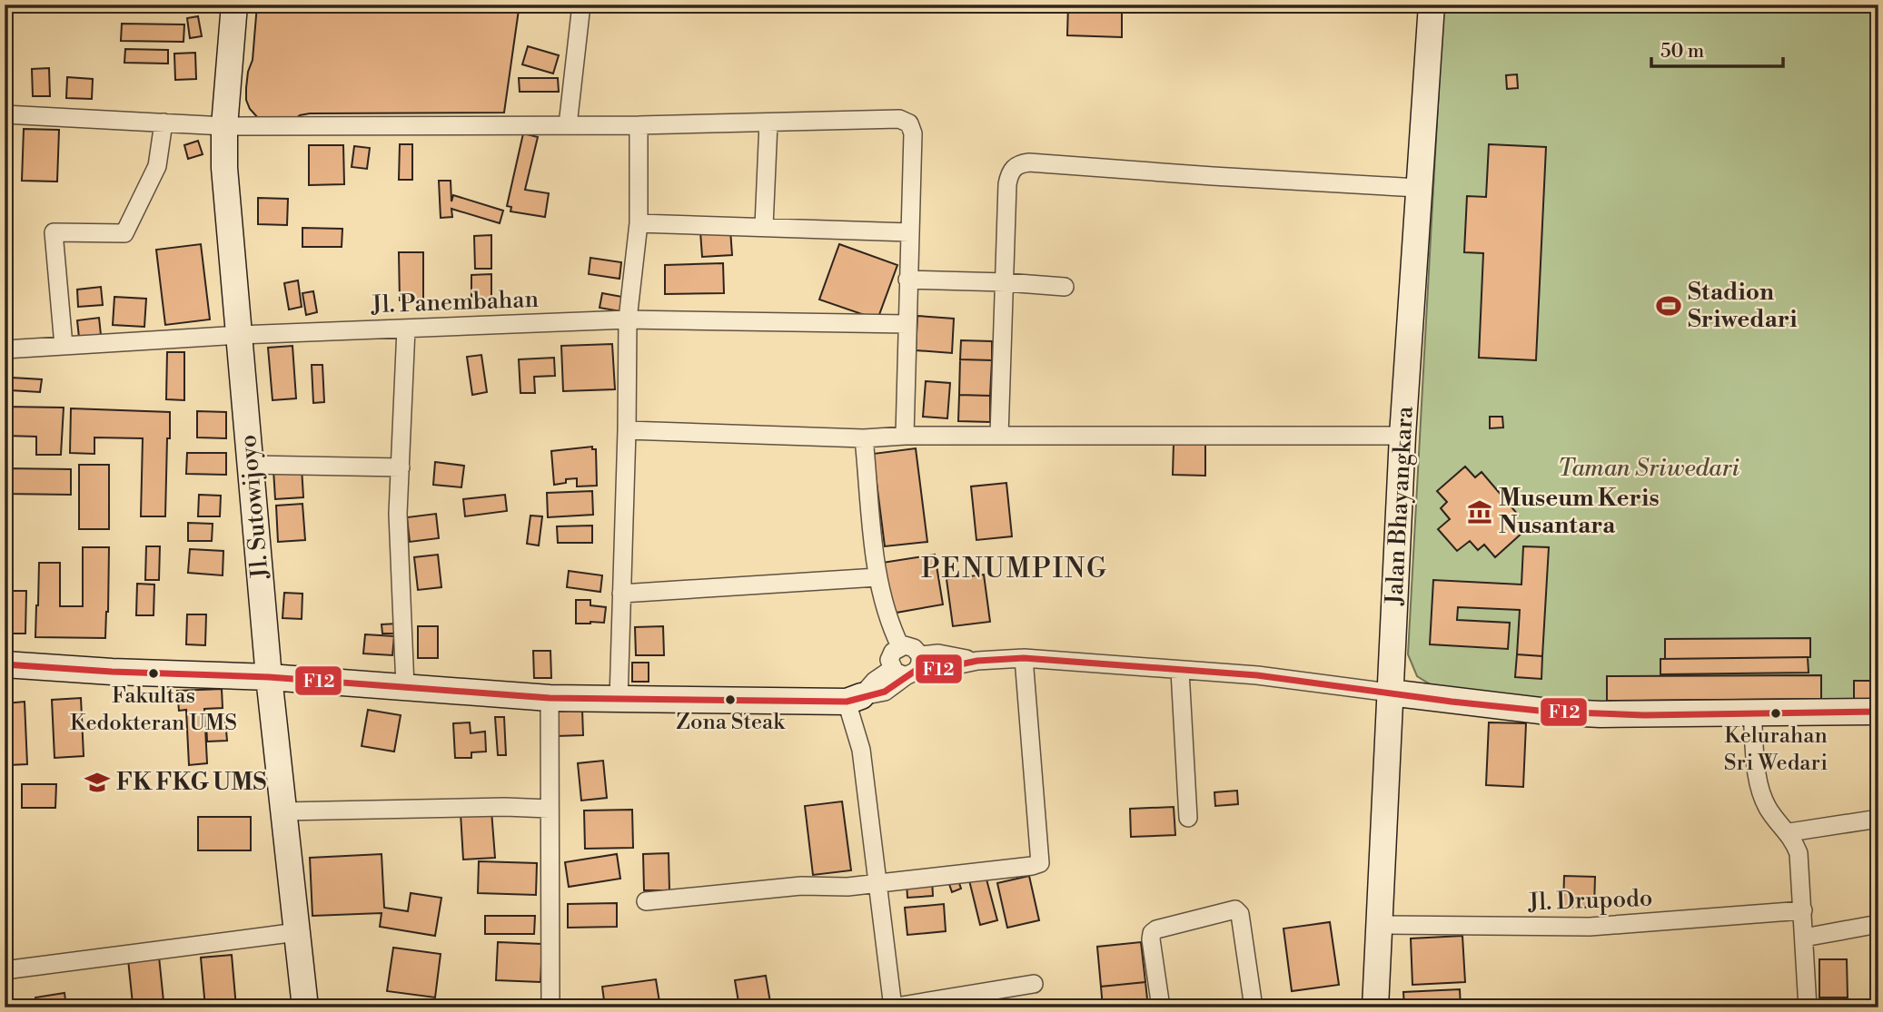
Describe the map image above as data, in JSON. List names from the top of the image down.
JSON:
{
  "streets": {
    "main road": ["Jalan Bhayangkara", "Jl. Sutowijoyo"],
    "street": ["Jl. Panembahan", "Jl. Drupodo"]
  },
  "crossings": [
    ["Jl. Panembahan", "Jl. Sutowijoyo"],
    ["Jalan Bhayangkara", "Jl. Drupodo"]
  ],
  "districts": ["PENUMPING"],
  "parks": ["Taman Sriwedari"],
  "places": {
    "sports": ["Stadion Sriwedari"],
    "museum": ["Museum Keris Nusantara"],
    "other": ["Fakultas Kedokteran UMS", "Zona Steak", "Kelurahan Sri Wedari"],
    "school or university": ["FK FKG UMS"]
  },
  "lines": ["transit line F12"],
  "scale_bar": "50 m"
}
